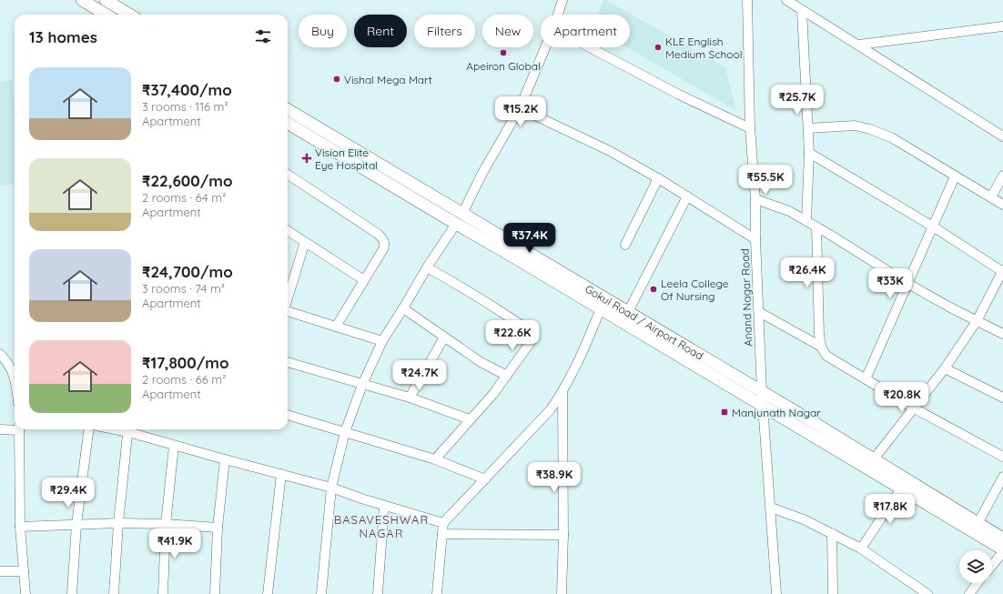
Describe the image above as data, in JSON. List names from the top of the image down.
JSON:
{
  "streets": {
    "main road": ["Gokul Road / Airport Road"],
    "street": ["Anand Nagar Road"]
  },
  "crossings": [
    ["Anand Nagar Road", "Gokul Road / Airport Road"]
  ],
  "districts": ["BASAVESHWAR NAGAR"],
  "places": {
    "other": [
      "KLE English Medium School",
      "Apeiron Global",
      "Vishal Mega Mart",
      "Leela College Of Nursing"
    ],
    "health": ["Vision Elite Eye Hospital"],
    "transit": ["Manjunath Nagar"]
  },
  "page": {
    "chip": [
      "Buy",
      "Rent",
      "Filters",
      "New",
      "Apartment"
    ],
    "heading": "13 homes",
    "list": [
      {
        "name": "₹37,400/mo",
        "note": "3 rooms · 116 m² · Apartment"
      },
      {
        "name": "₹22,600/mo",
        "note": "2 rooms · 64 m² · Apartment"
      },
      {
        "name": "₹24,700/mo",
        "note": "3 rooms · 74 m² · Apartment"
      },
      {
        "name": "₹17,800/mo",
        "note": "2 rooms · 66 m² · Apartment"
      }
    ],
    "price": [
      "₹25.7K",
      "₹15.2K",
      "₹55.5K",
      "₹37.4K",
      "₹26.4K",
      "₹33K",
      "₹22.6K",
      "₹24.7K",
      "₹20.8K",
      "₹38.9K",
      "₹29.4K",
      "₹17.8K",
      "₹41.9K"
    ]
  }
}
